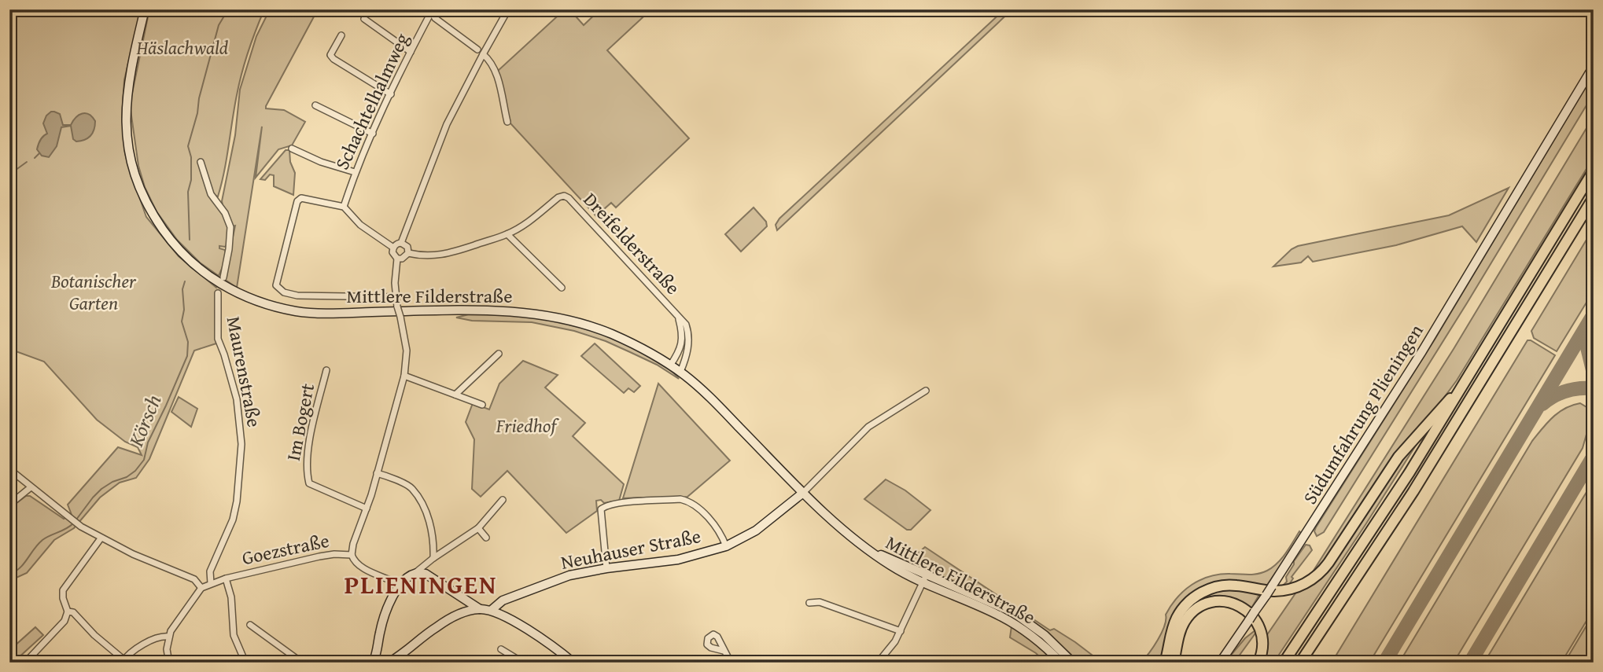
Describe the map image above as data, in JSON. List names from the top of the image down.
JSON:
{
  "streets": {
    "main road": ["Mittlere Filderstraße", "Südumfahrung Plieningen", "Neuhauser Straße"],
    "street": [
      "Schachtelhalmweg",
      "Dreifelderstraße",
      "Maurenstraße",
      "Im Bogert",
      "Goezstraße"
    ]
  },
  "crossings": [
    ["Dreifelderstraße", "Mittlere Filderstraße"],
    ["Mittlere Filderstraße", "Neuhauser Straße"],
    ["Maurenstraße", "Goezstraße"]
  ],
  "districts": ["PLIENINGEN"],
  "water": ["Körsch"],
  "parks": ["Häslachwald", "Botanischer Garten", "Friedhof"]
}
